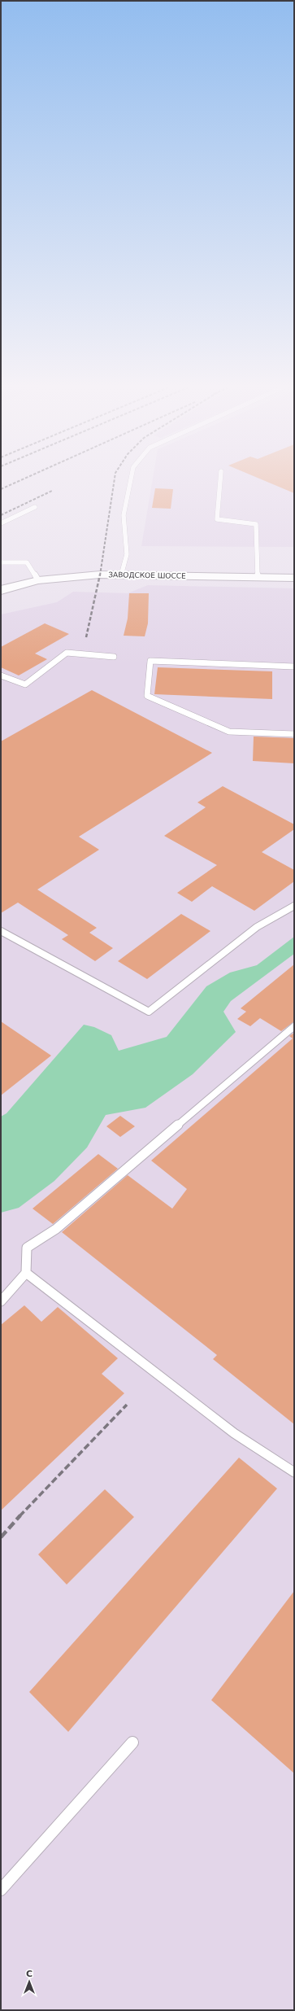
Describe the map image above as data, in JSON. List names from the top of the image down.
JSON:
{
  "streets": {
    "main road": ["ЗАВОДСКОЕ ШОССЕ"]
  },
  "north": "top"
}
